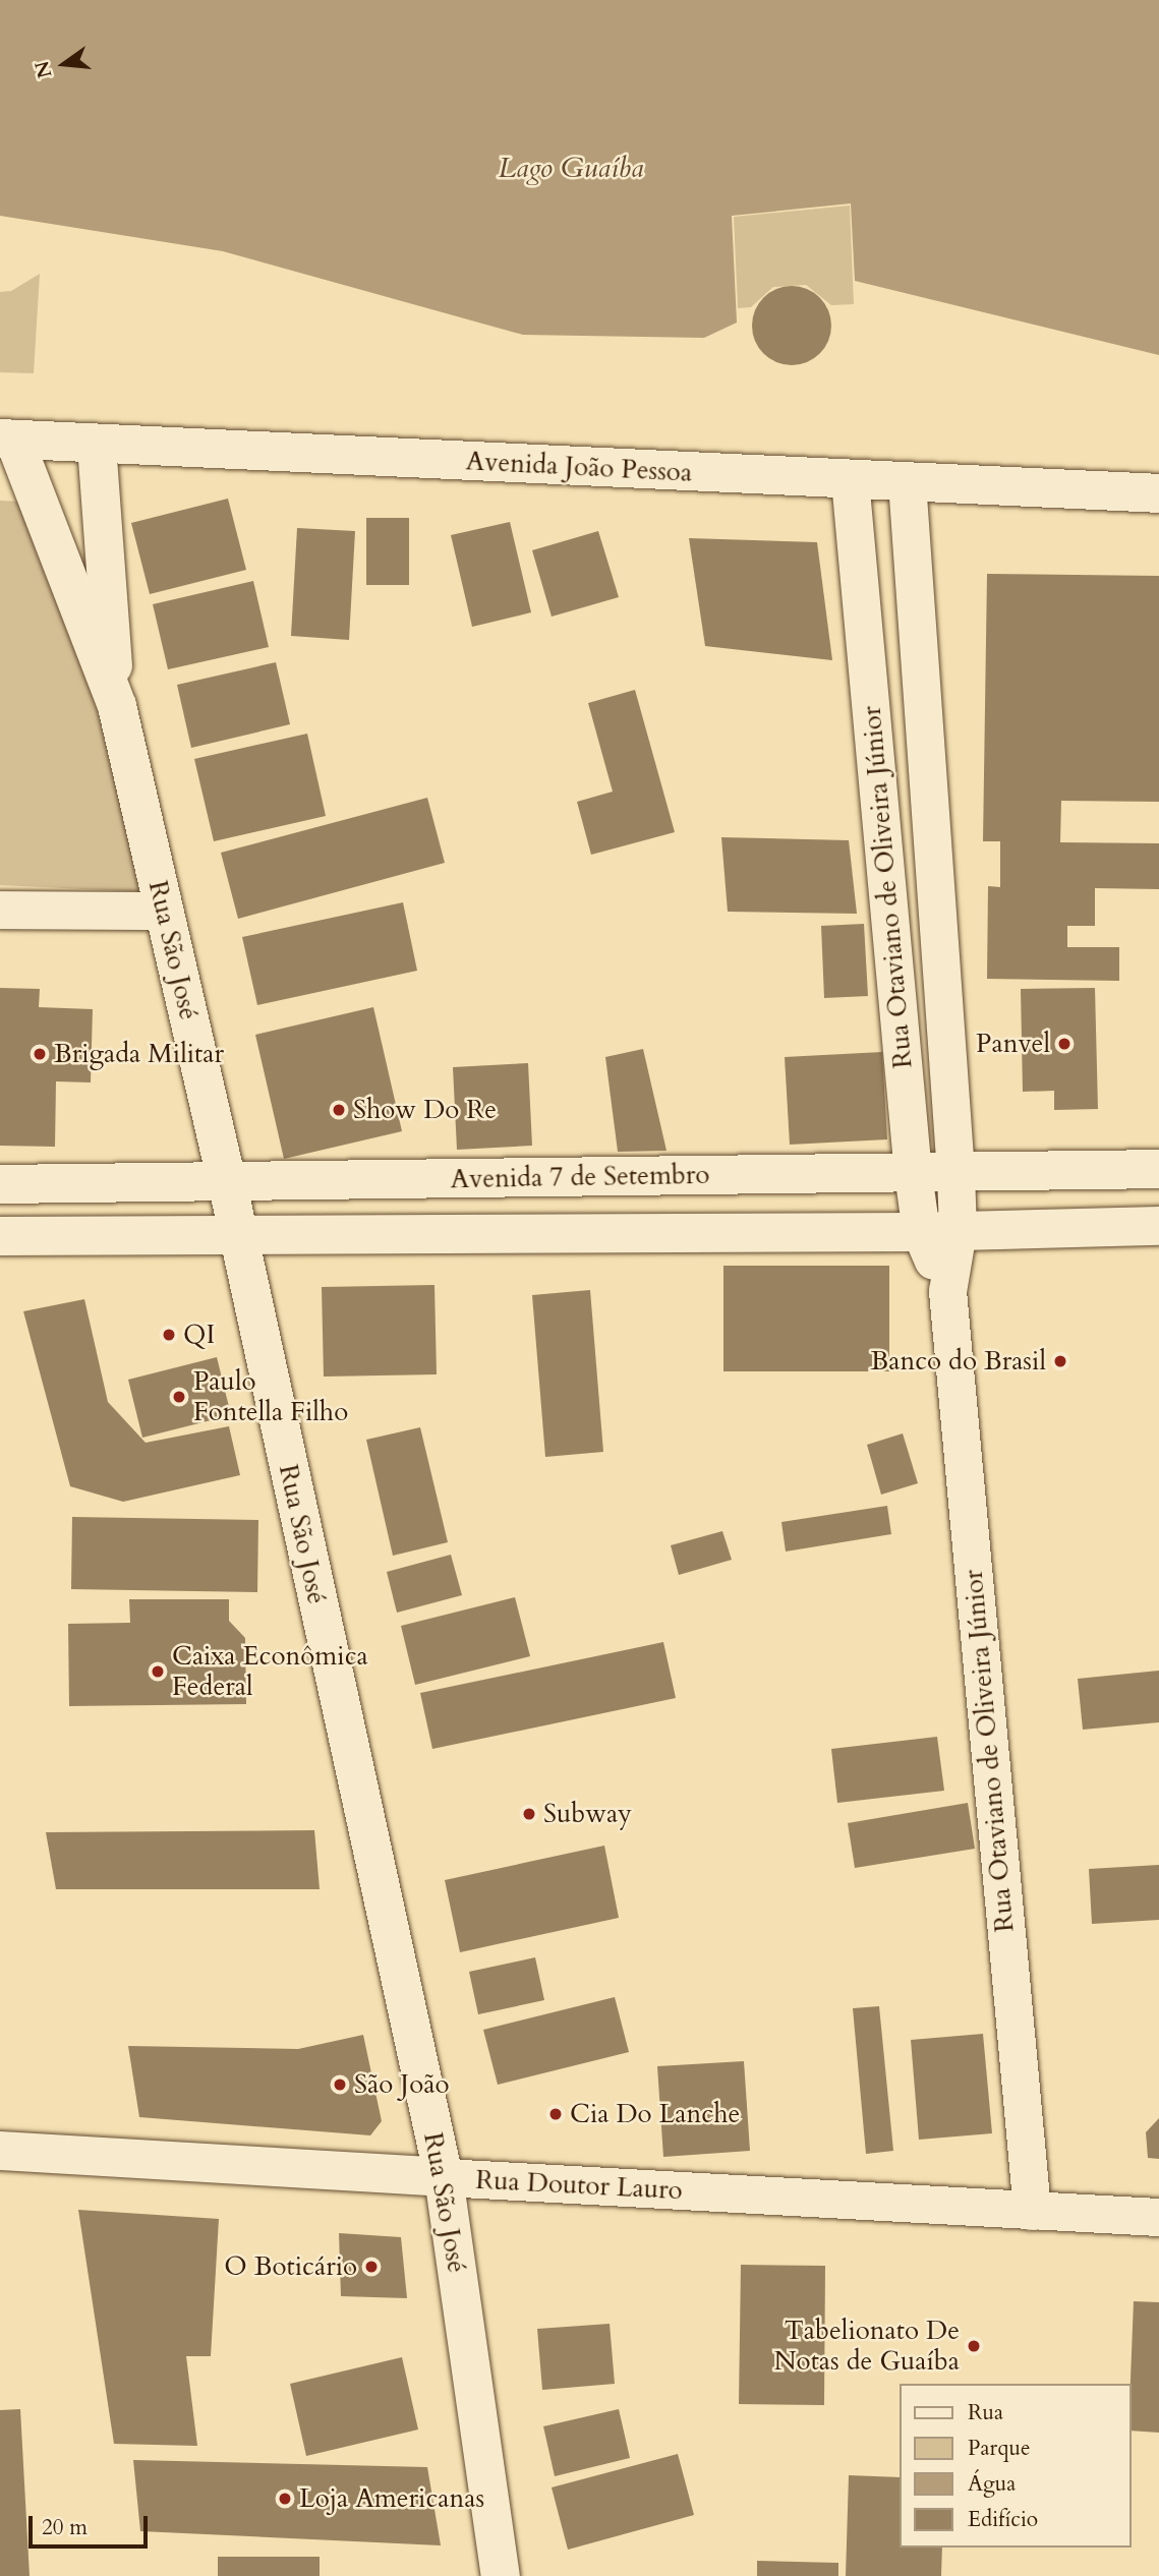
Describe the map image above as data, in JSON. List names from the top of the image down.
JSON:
{
  "streets": {
    "street": [
      "Avenida João Pessoa",
      "Rua Otaviano de Oliveira Júnior",
      "Rua São José",
      "Avenida 7 de Setembro",
      "Rua Doutor Lauro"
    ]
  },
  "crossings": [
    ["Avenida João Pessoa", "Rua Otaviano de Oliveira Júnior"],
    ["Avenida João Pessoa", "Rua São José"],
    ["Rua Otaviano de Oliveira Júnior", "Avenida 7 de Setembro"],
    ["Rua Otaviano de Oliveira Júnior", "Rua Doutor Lauro"],
    ["Rua São José", "Avenida 7 de Setembro"],
    ["Rua São José", "Rua Doutor Lauro"]
  ],
  "water": ["Lago Guaíba"],
  "places": [
    "Panvel",
    "Brigada Militar",
    "Show Do Re",
    "QI",
    "Banco do Brasil",
    "Paulo Fontella Filho",
    "Caixa Econômica Federal",
    "Subway",
    "São João",
    "Cia Do Lanche",
    "O Boticário",
    "Tabelionato De Notas de Guaíba",
    "Loja Americanas"
  ],
  "legend": [
    "Rua",
    "Parque",
    "Água",
    "Edifício"
  ],
  "scale_bar": "20 m",
  "north": "left"
}
